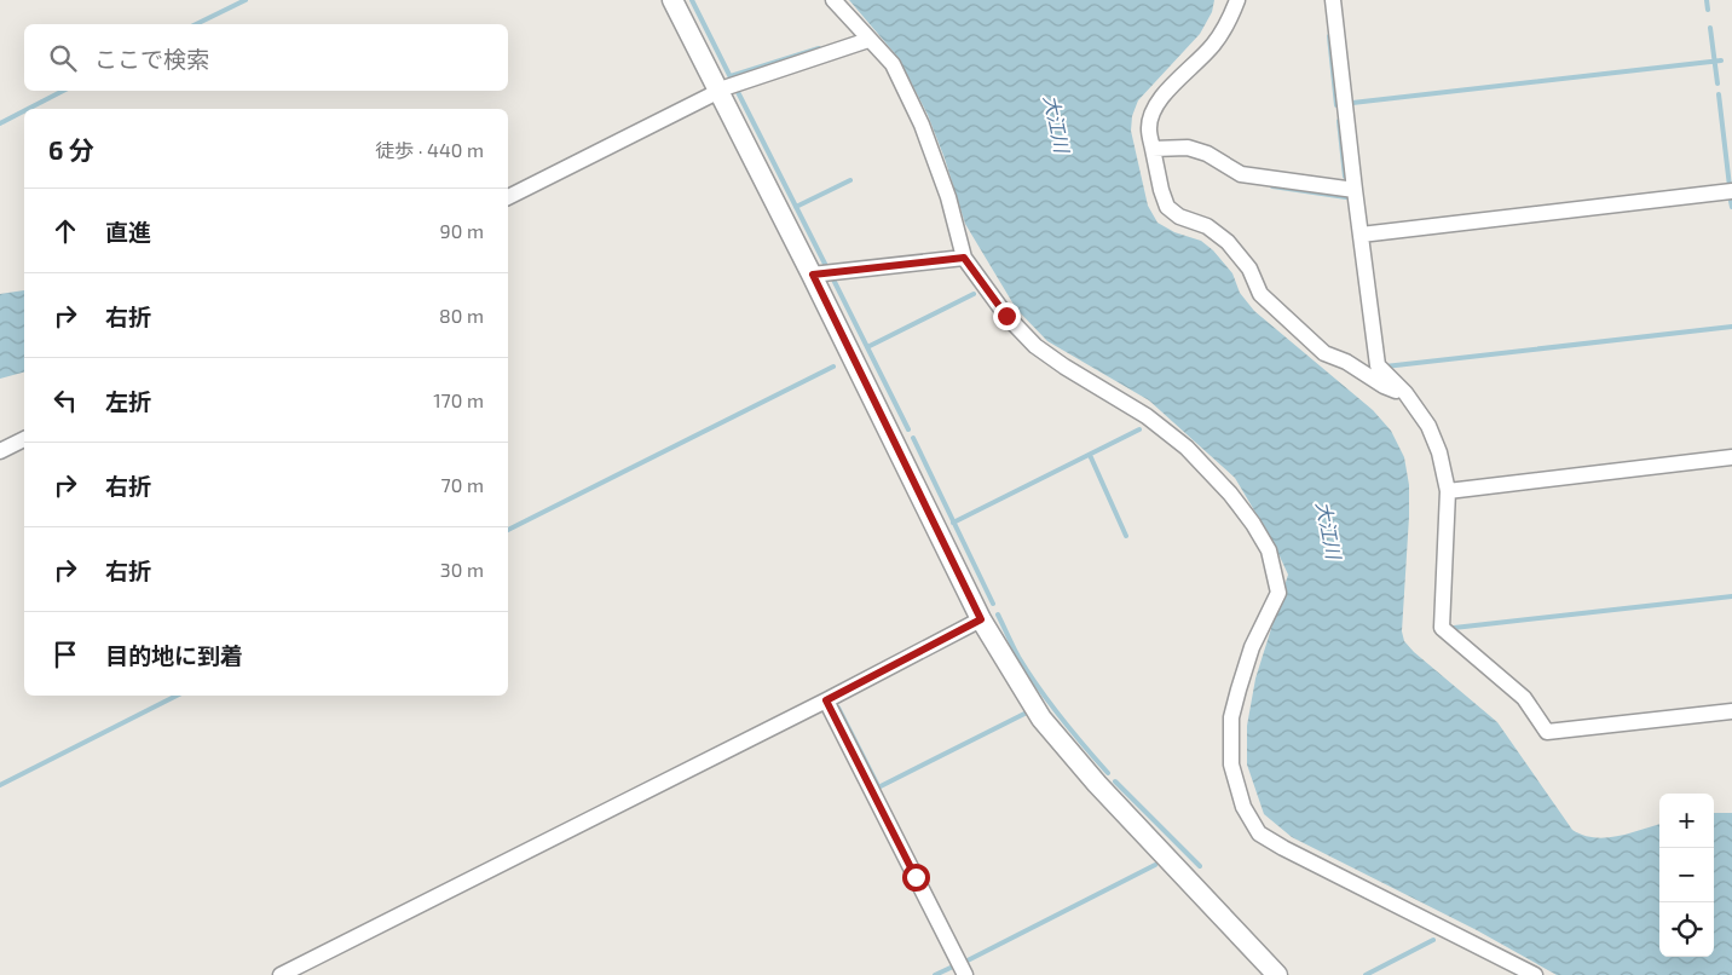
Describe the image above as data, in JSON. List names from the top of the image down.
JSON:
{
  "water": ["大江川"],
  "page": {
    "search": "ここで検索",
    "heading": ["6 分", "徒歩 · 440 m"],
    "list": [
      ["直進", "90 m"],
      ["右折", "80 m"],
      ["左折", "170 m"],
      ["右折", "70 m"],
      ["右折", "30 m"],
      "目的地に到着"
    ],
    "map_buttons": ["+", "−"]
  }
}
